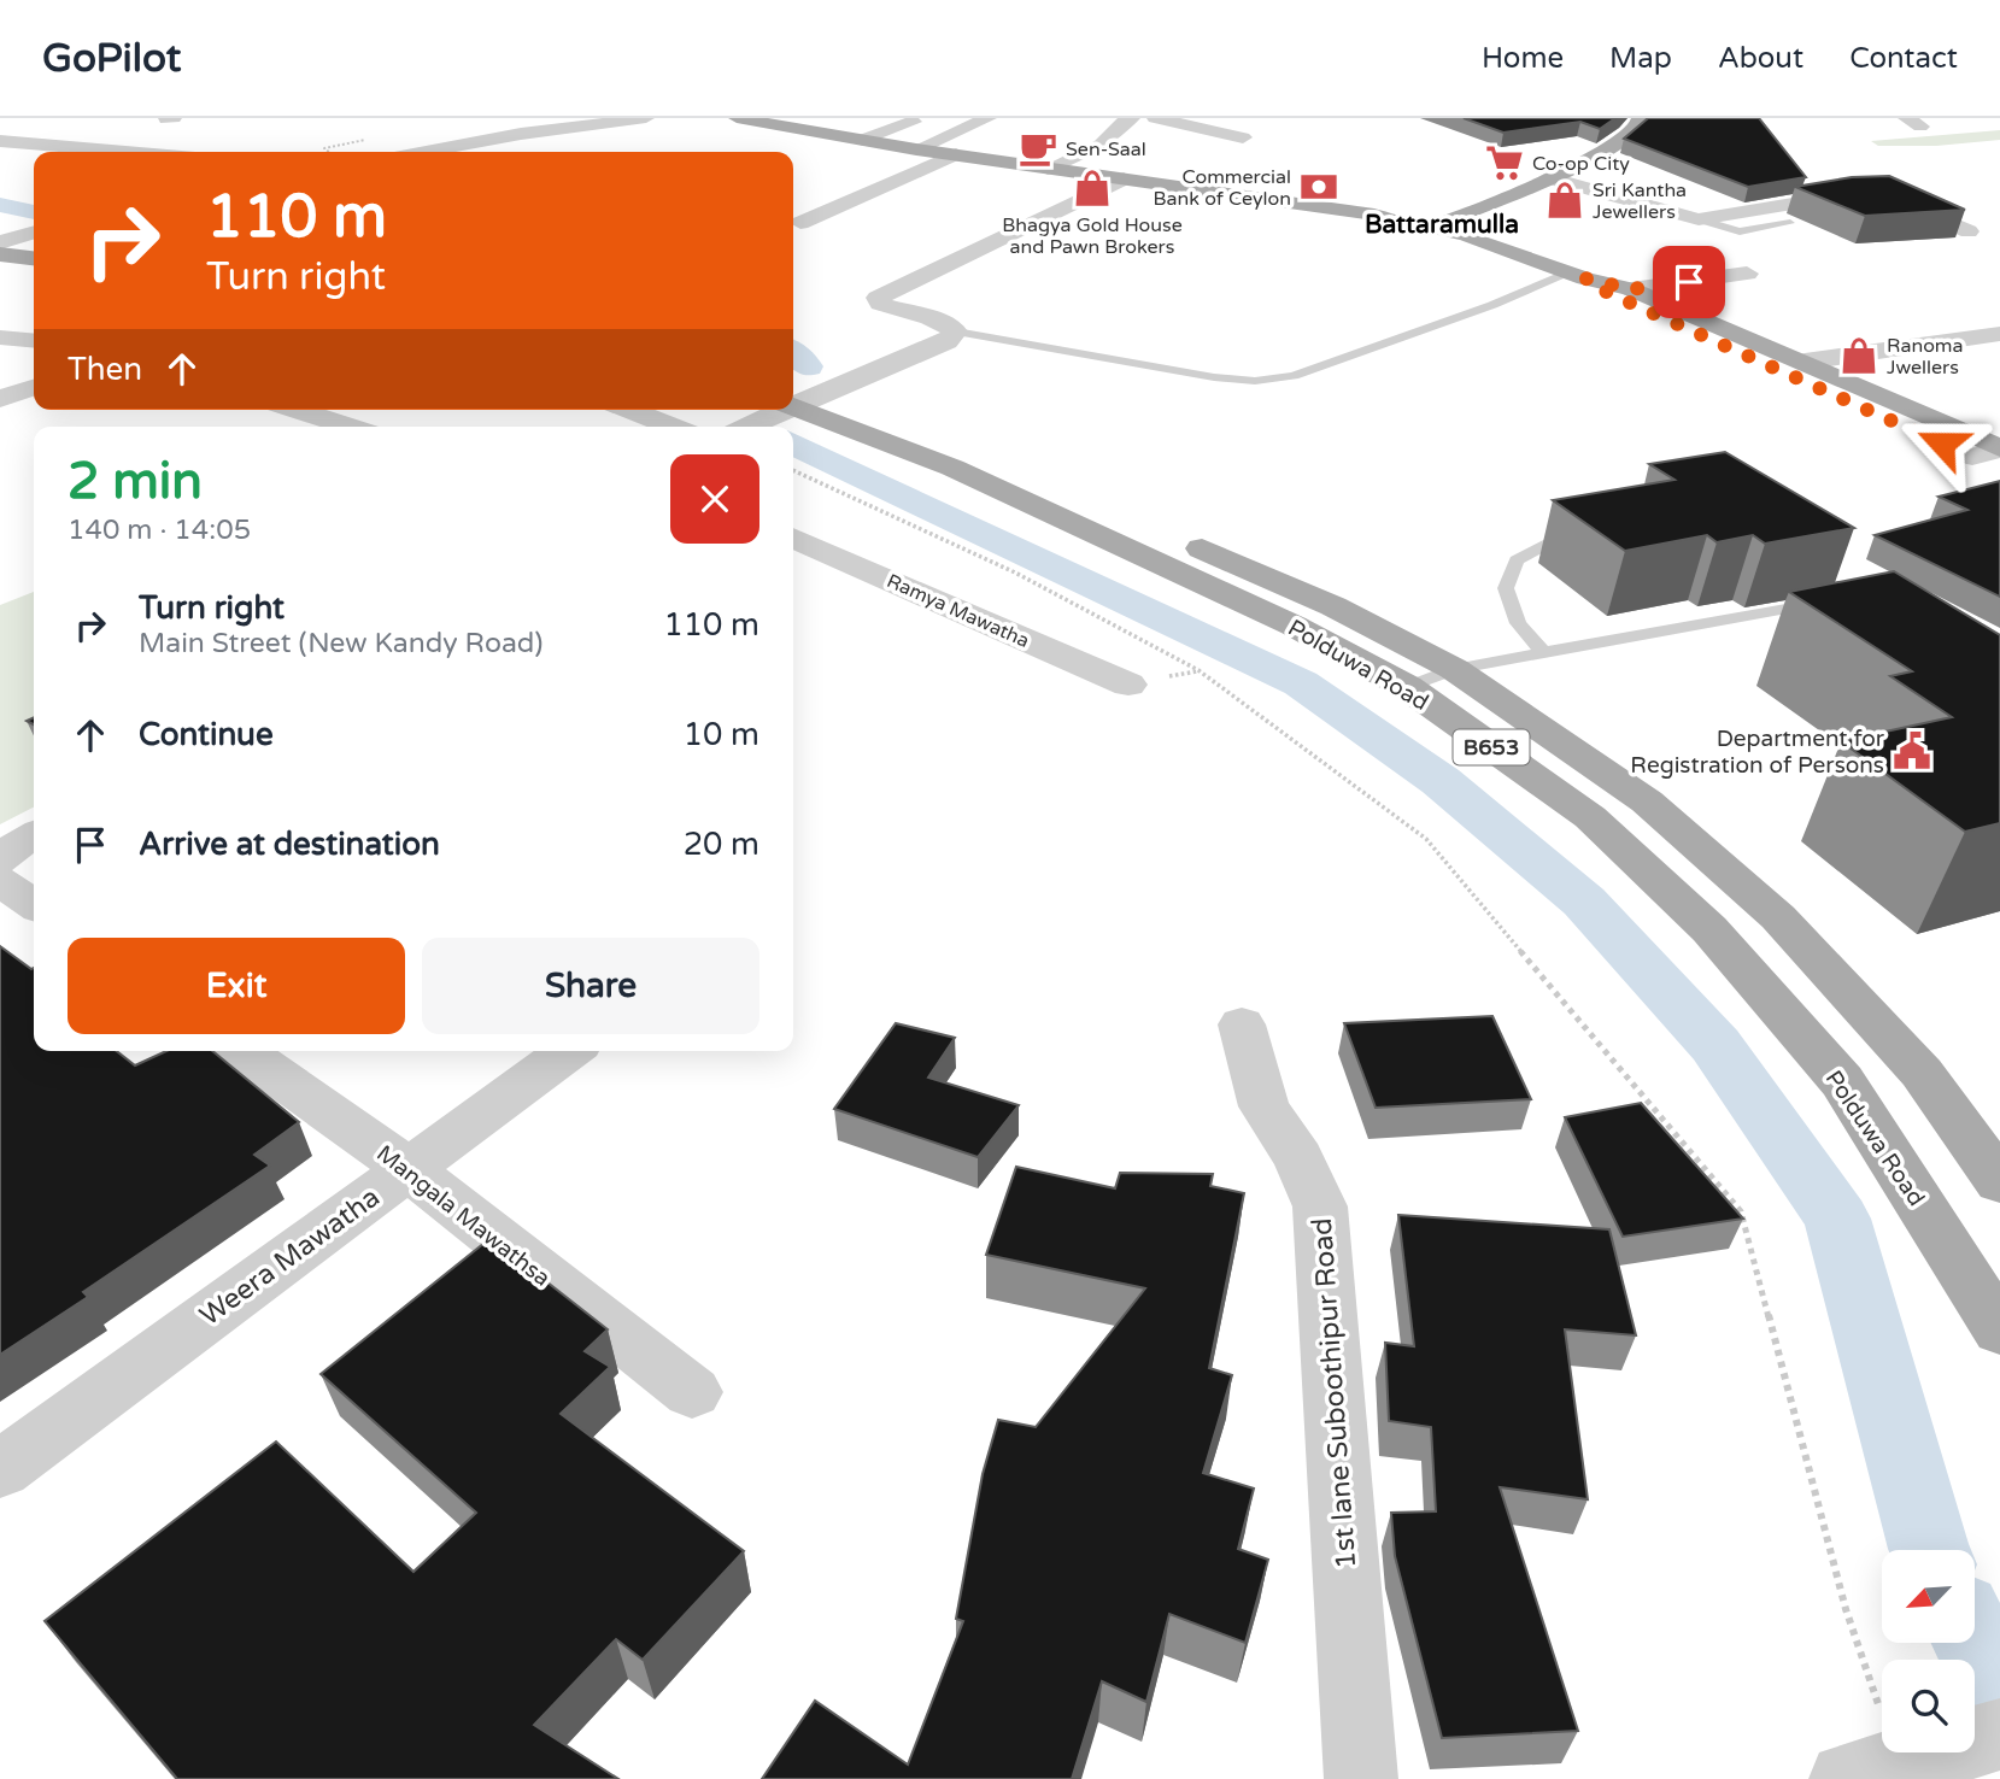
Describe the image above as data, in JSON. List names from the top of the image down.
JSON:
{
  "streets": {
    "main road": ["Polduwa Road", "B653"],
    "street": [
      "Ramya Mawatha",
      "Mangala Mawathsa",
      "Weera Mawatha",
      "1st lane Suboothipur Road"
    ]
  },
  "crossings": [
    ["Mangala Mawathsa", "Weera Mawatha"]
  ],
  "districts": ["Battaramulla"],
  "places": {
    "cafe": ["Sen-Saal"],
    "supermarket": ["Co-op City"],
    "bank": ["Commercial Bank of Ceylon"],
    "shop": ["Bhagya Gold House and Pawn Brokers", "Sri Kantha Jewellers", "Ranoma Jwellers"],
    "public building": ["Department for Registration of Persons"]
  },
  "north": "bottom left",
  "page": {
    "header": "GoPilot",
    "nav": [
      "Home",
      "Map",
      "About",
      "Contact"
    ],
    "turn": ["110 m", "Turn right"],
    "then": "Then",
    "heading": ["2 min", "140 m · 14:05"],
    "list": [
      {
        "name": "Turn right",
        "note": "Main Street (New Kandy Road)",
        "value": "110 m"
      },
      {
        "name": "Continue",
        "value": "10 m"
      },
      {
        "name": "Arrive at destination",
        "value": "20 m"
      }
    ],
    "buttons": ["Exit", "Share"]
  }
}
